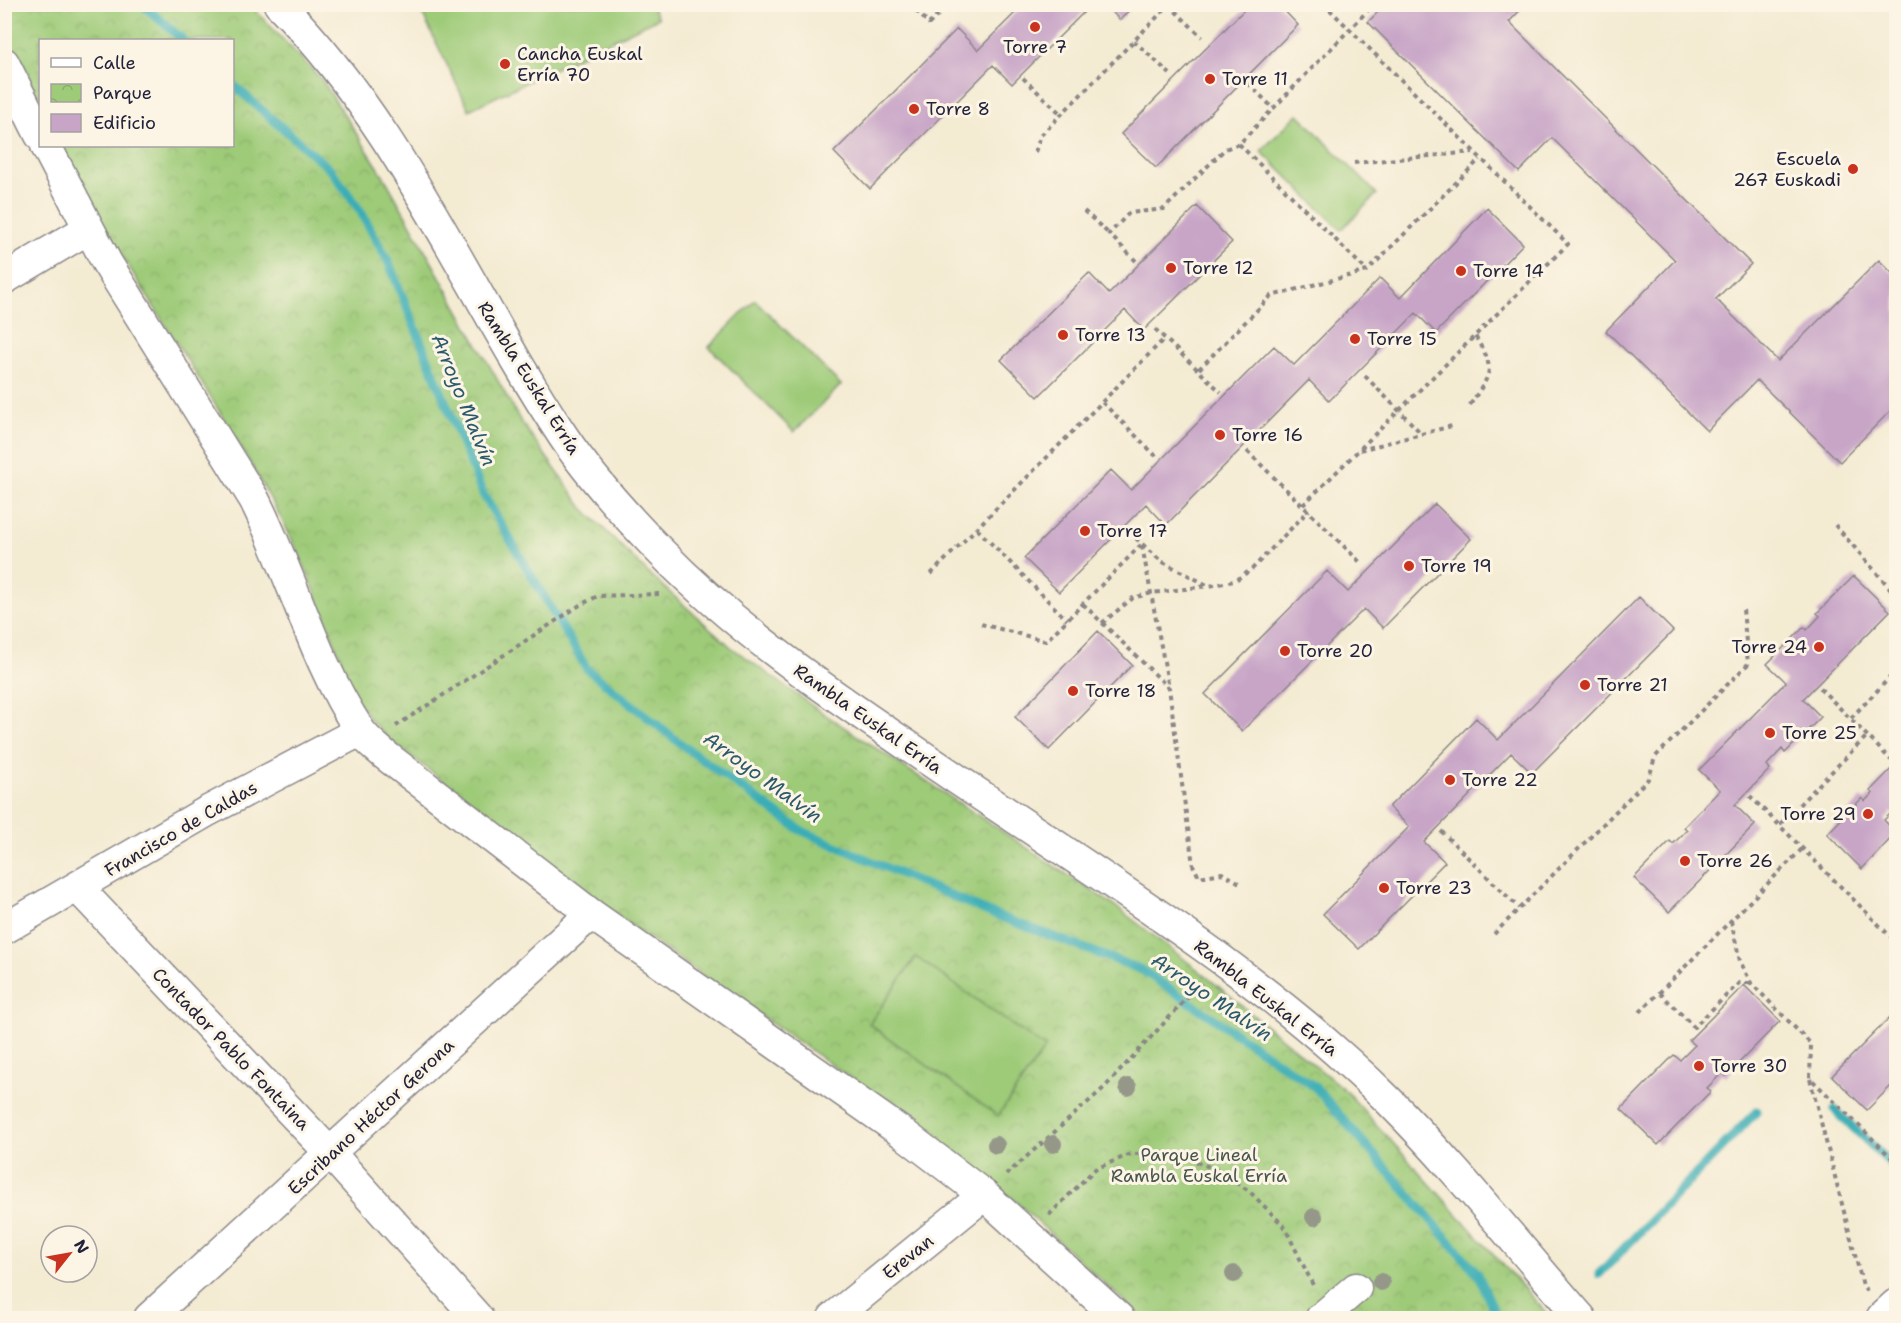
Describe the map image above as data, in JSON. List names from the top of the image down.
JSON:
{
  "streets": {
    "street": [
      "Rambla Euskal Erría",
      "Francisco de Caldas",
      "Contador Pablo Fontaina",
      "Escribano Héctor Gerona",
      "Erevan"
    ]
  },
  "crossings": [
    ["Francisco de Caldas", "Contador Pablo Fontaina"],
    ["Contador Pablo Fontaina", "Escribano Héctor Gerona"]
  ],
  "water": ["Arroyo Malvín"],
  "parks": ["Parque Lineal Rambla Euskal Erría"],
  "places": [
    "Torre 7",
    "Cancha Euskal Erría 70",
    "Torre 11",
    "Torre 8",
    "Escuela 267 Euskadi",
    "Torre 12",
    "Torre 14",
    "Torre 13",
    "Torre 15",
    "Torre 16",
    "Torre 17",
    "Torre 19",
    "Torre 24",
    "Torre 20",
    "Torre 21",
    "Torre 18",
    "Torre 25",
    "Torre 22",
    "Torre 29",
    "Torre 26",
    "Torre 23",
    "Torre 30"
  ],
  "legend": ["Calle", "Parque", "Edificio"],
  "north": "top right"
}
